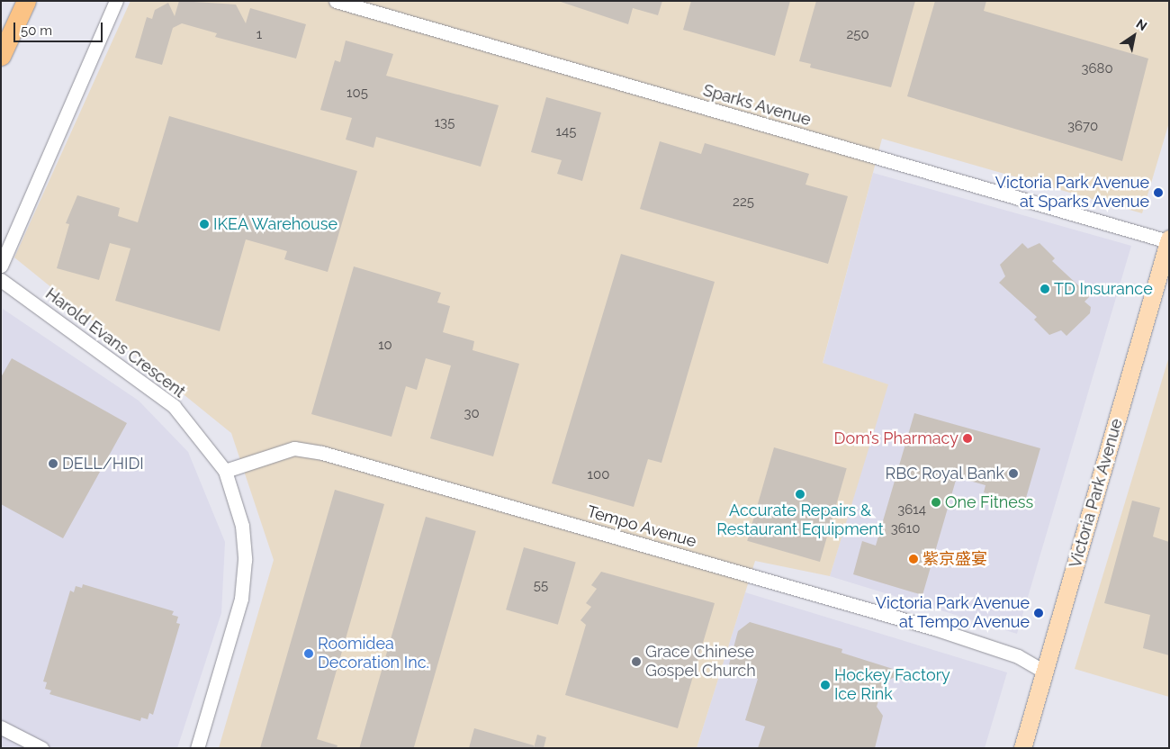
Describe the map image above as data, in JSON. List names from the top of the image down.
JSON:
{
  "streets": {
    "main road": ["Victoria Park Avenue"],
    "street": ["Sparks Avenue", "Harold Evans Crescent", "Tempo Avenue"]
  },
  "crossings": [
    ["Sparks Avenue", "Victoria Park Avenue"],
    ["Harold Evans Crescent", "Tempo Avenue"],
    ["Victoria Park Avenue", "Tempo Avenue"]
  ],
  "places": [
    "Victoria Park Avenue at Sparks Avenue",
    "IKEA Warehouse",
    "TD Insurance",
    "Dom’s Pharmacy",
    "DELL/HIDI",
    "RBC Royal Bank",
    "Accurate Repairs & Restaurant Equipment",
    "One Fitness",
    "紫京盛宴",
    "Victoria Park Avenue at Tempo Avenue",
    "Roomidea Decoration Inc.",
    "Grace Chinese Gospel Church",
    "Hockey Factory Ice Rink"
  ],
  "house_numbers": [
    "1",
    "250",
    "3680",
    "105",
    "135",
    "3670",
    "145",
    "225",
    "10",
    "30",
    "100",
    "3614",
    "3610",
    "55"
  ],
  "scale_bar": "50 m",
  "north": "top right"
}
